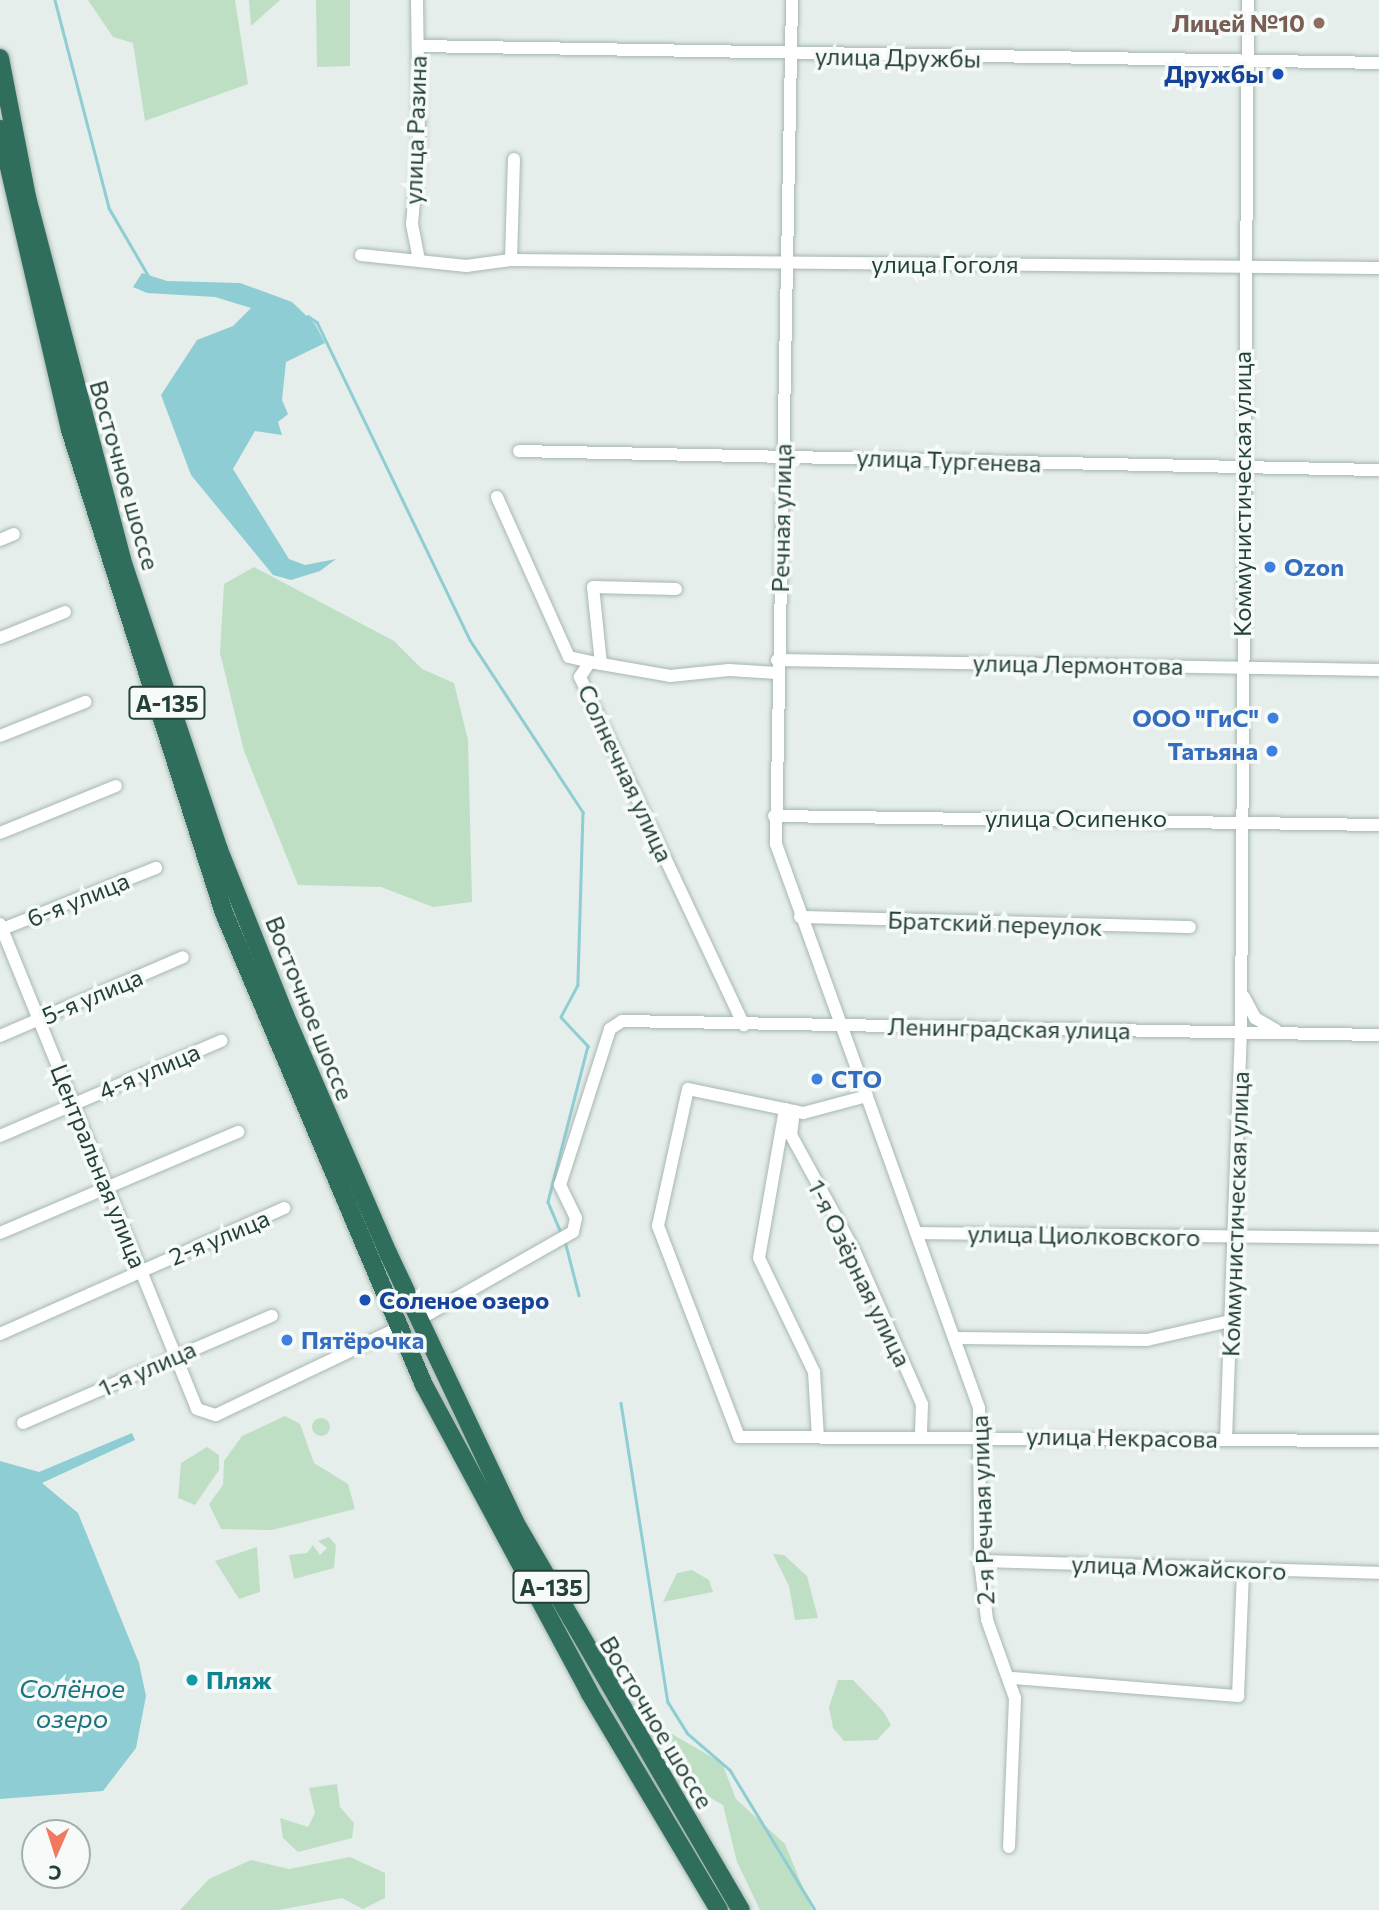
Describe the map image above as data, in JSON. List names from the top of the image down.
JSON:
{
  "streets": {
    "highway": ["Восточное шоссе", "А-135"],
    "street": [
      "улица Дружбы",
      "улица Разина",
      "улица Гоголя",
      "улица Тургенева",
      "Коммунистическая улица",
      "Речная улица",
      "улица Лермонтова",
      "Солнечная улица",
      "улица Осипенко",
      "6-я улица",
      "Братский переулок",
      "5-я улица",
      "Ленинградская улица",
      "4-я улица",
      "Центральная улица",
      "улица Циолковского",
      "2-я улица",
      "1-я Озёрная улица",
      "1-я улица",
      "улица Некрасова",
      "2-я Речная улица",
      "улица Можайского"
    ]
  },
  "crossings": [
    ["улица Дружбы", "улица Разина"],
    ["улица Дружбы", "Коммунистическая улица"],
    ["улица Дружбы", "Речная улица"],
    ["улица Разина", "улица Гоголя"],
    ["улица Гоголя", "Коммунистическая улица"],
    ["улица Гоголя", "Речная улица"],
    ["улица Тургенева", "Коммунистическая улица"],
    ["улица Тургенева", "Речная улица"],
    ["Восточное шоссе", "Ленинградская улица"],
    ["Восточное шоссе", "Центральная улица"],
    ["Коммунистическая улица", "улица Лермонтова"],
    ["Коммунистическая улица", "улица Осипенко"],
    ["Коммунистическая улица", "Ленинградская улица"],
    ["Коммунистическая улица", "улица Циолковского"],
    ["Коммунистическая улица", "улица Некрасова"],
    ["Речная улица", "улица Лермонтова"],
    ["Речная улица", "улица Осипенко"],
    ["Речная улица", "Братский переулок"],
    ["Речная улица", "Ленинградская улица"],
    ["Речная улица", "2-я Речная улица"],
    ["Солнечная улица", "Ленинградская улица"],
    ["6-я улица", "Центральная улица"],
    ["5-я улица", "Центральная улица"],
    ["Ленинградская улица", "2-я Речная улица"],
    ["4-я улица", "Центральная улица"],
    ["Центральная улица", "2-я улица"],
    ["Центральная улица", "1-я улица"],
    ["улица Циолковского", "2-я Речная улица"],
    ["1-я Озёрная улица", "улица Некрасова"],
    ["улица Некрасова", "2-я Речная улица"],
    ["2-я Речная улица", "улица Можайского"]
  ],
  "water": ["Солёное озеро"],
  "places": [
    "Лицей №10",
    "Дружбы",
    "Ozon",
    "ООО \"ГиС\"",
    "Татьяна",
    "СТО",
    "Соленое озеро",
    "Пятёрочка",
    "Пляж"
  ],
  "north": "bottom"
}
